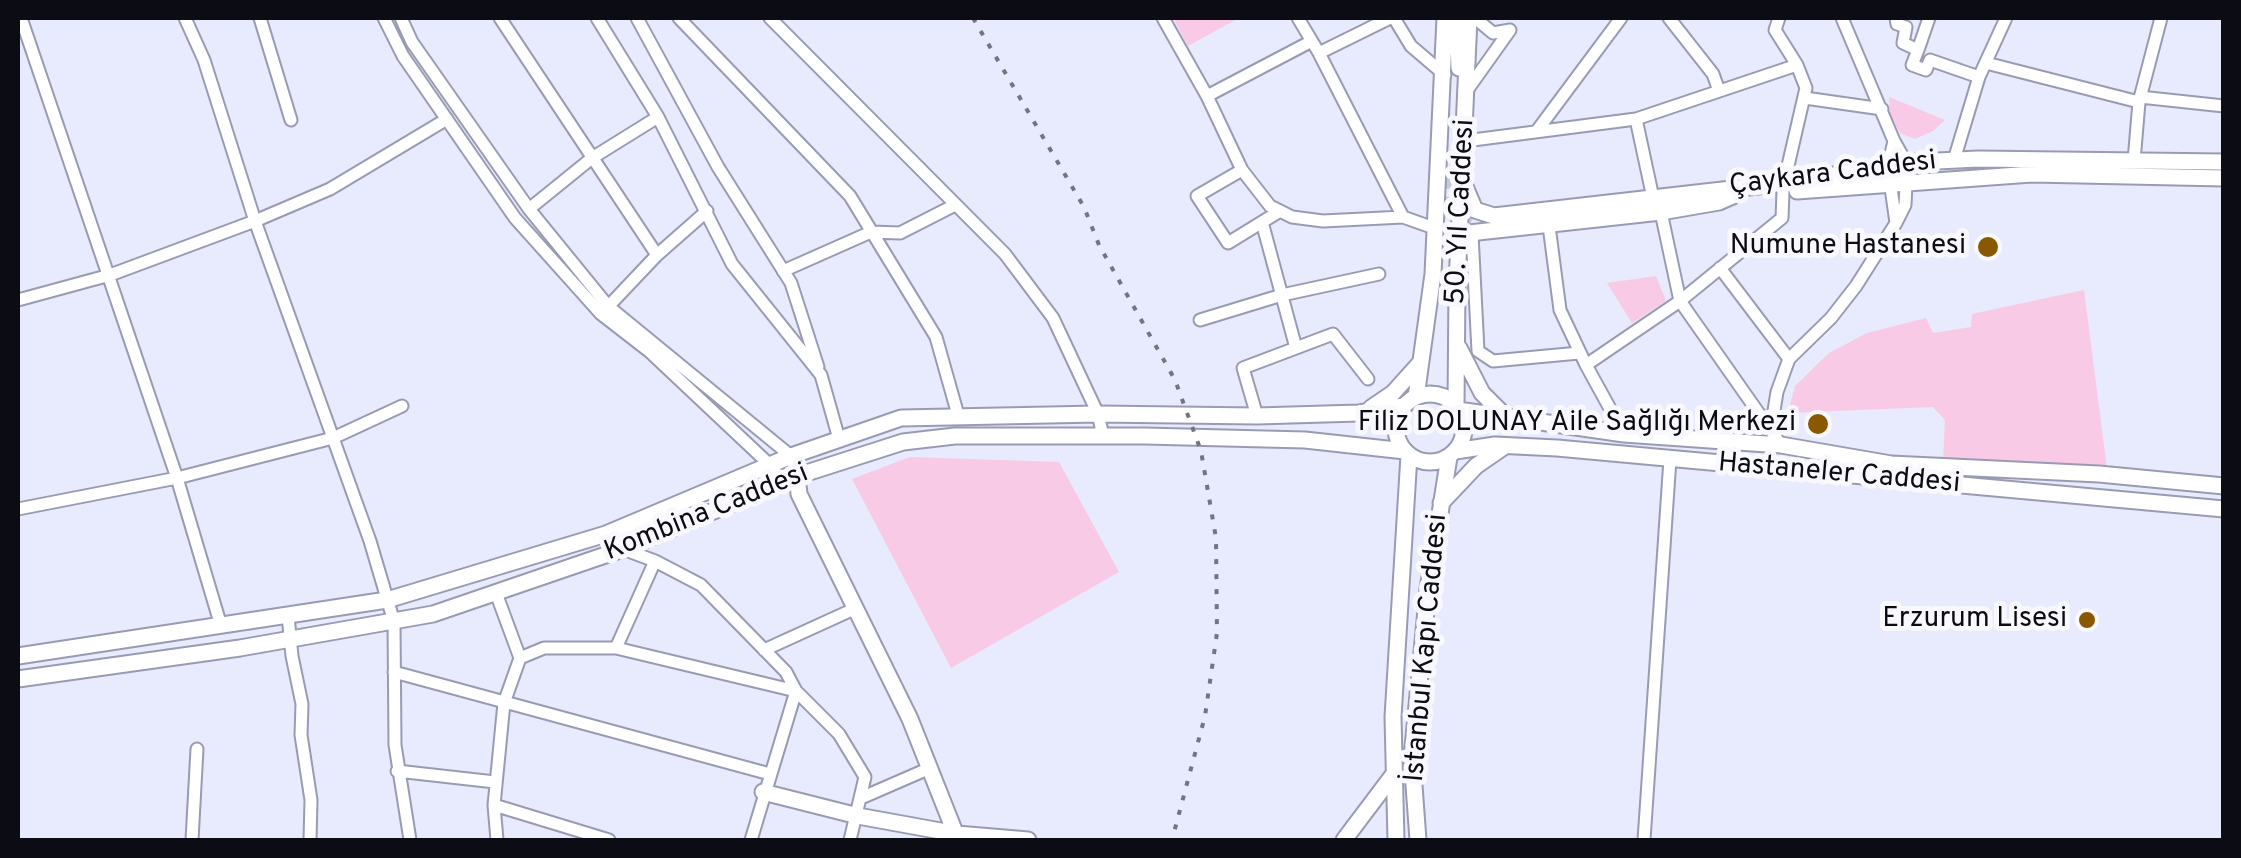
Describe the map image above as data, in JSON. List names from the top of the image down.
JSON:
{
  "streets": {
    "main road": [
      "Çaykara Caddesi",
      "50. Yıl Caddesi",
      "Hastaneler Caddesi",
      "Kombina Caddesi",
      "İstanbul Kapı Caddesi"
    ]
  },
  "crossings": [
    ["Çaykara Caddesi", "50. Yıl Caddesi"],
    ["50. Yıl Caddesi", "Hastaneler Caddesi"],
    ["50. Yıl Caddesi", "Kombina Caddesi"],
    ["50. Yıl Caddesi", "İstanbul Kapı Caddesi"],
    ["Hastaneler Caddesi", "Kombina Caddesi"],
    ["Hastaneler Caddesi", "İstanbul Kapı Caddesi"],
    ["Kombina Caddesi", "İstanbul Kapı Caddesi"]
  ],
  "places": ["Numune Hastanesi", "Filiz DOLUNAY Aile Sağlığı Merkezi", "Erzurum Lisesi"]
}
